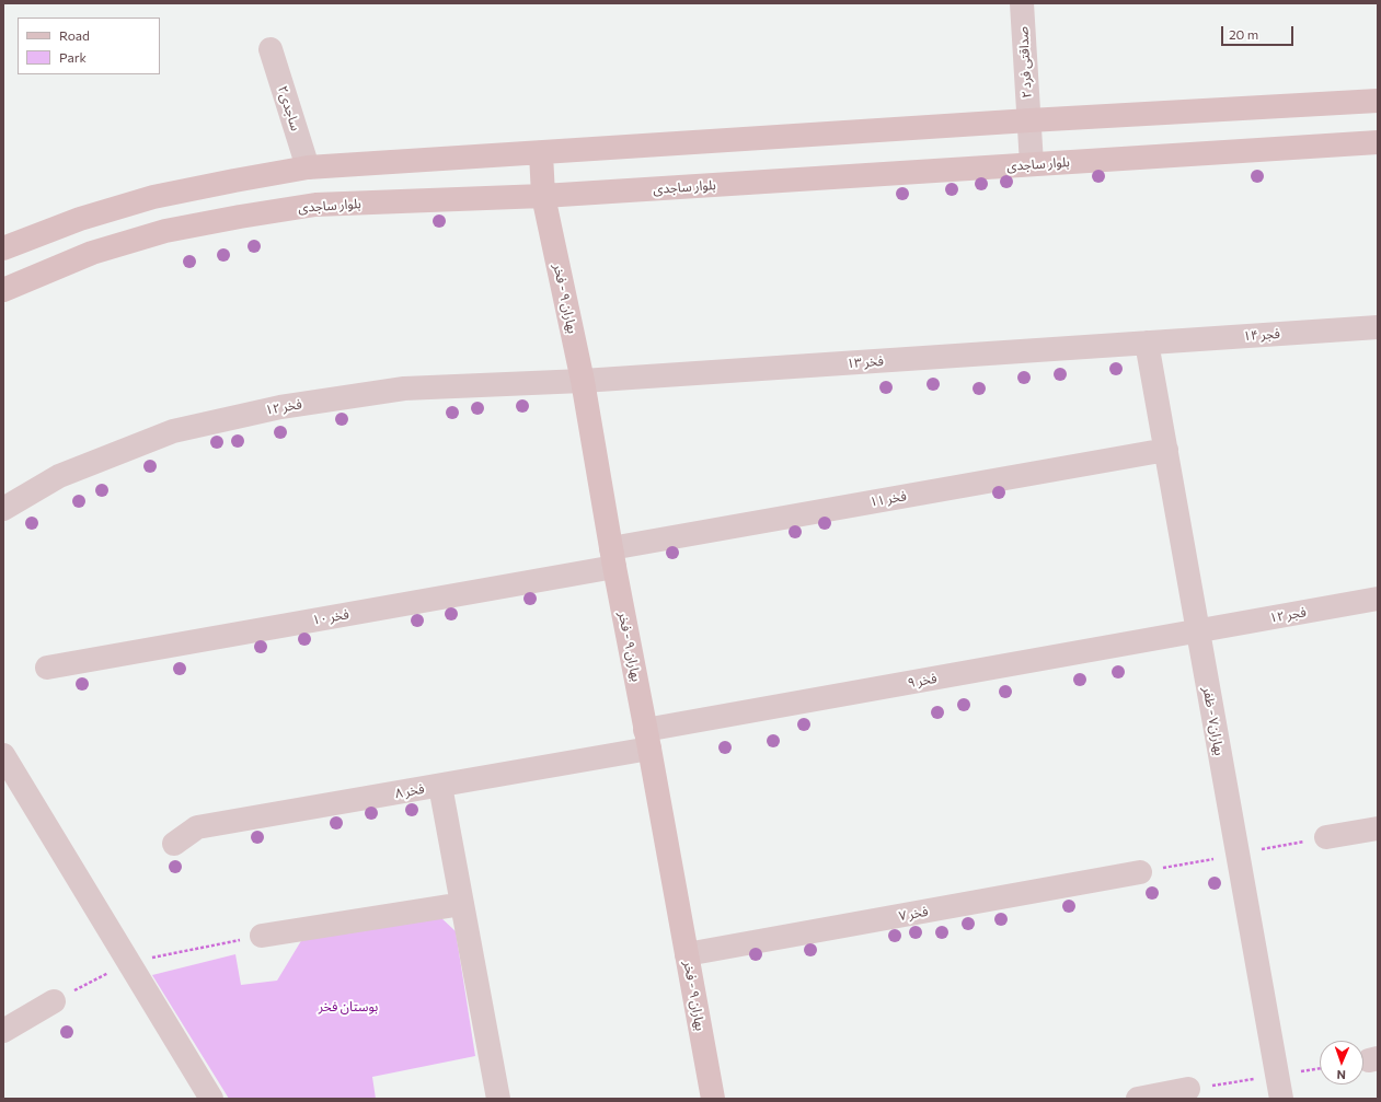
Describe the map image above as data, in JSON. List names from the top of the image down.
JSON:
{
  "streets": {
    "main road": ["بلوار ساجدی", "بهاران ۹ - فخر"],
    "street": [
      "صداقتی فرد ۲",
      "ساجدی۲",
      "فجر ۱۴",
      "فخر ۱۳",
      "فخر ۱۲",
      "فخر ۱۱",
      "فجر ۱۲",
      "فخر ۱۰",
      "فخر ۹",
      "بهاران۷ - ظفر",
      "فخر ۸",
      "فخر ۷"
    ]
  },
  "crossings": [
    ["صداقتی فرد ۲", "بلوار ساجدی"],
    ["بلوار ساجدی", "بهاران ۹ - فخر"],
    ["بهاران ۹ - فخر", "فخر ۱۳"],
    ["بهاران ۹ - فخر", "فخر ۱۲"],
    ["بهاران ۹ - فخر", "فخر ۱۱"],
    ["بهاران ۹ - فخر", "فخر ۱۰"],
    ["بهاران ۹ - فخر", "فخر ۹"],
    ["بهاران ۹ - فخر", "فخر ۸"],
    ["بهاران ۹ - فخر", "فخر ۷"],
    ["فجر ۱۴", "فخر ۱۳"],
    ["فجر ۱۴", "بهاران۷ - ظفر"],
    ["فخر ۱۳", "فخر ۱۲"],
    ["فخر ۱۳", "بهاران۷ - ظفر"],
    ["فخر ۱۱", "فخر ۱۰"],
    ["فخر ۱۱", "بهاران۷ - ظفر"],
    ["فجر ۱۲", "فخر ۹"],
    ["فجر ۱۲", "بهاران۷ - ظفر"],
    ["فخر ۹", "بهاران۷ - ظفر"],
    ["فخر ۹", "فخر ۸"]
  ],
  "parks": ["بوستان فخر"],
  "legend": ["Road", "Park"],
  "scale_bar": "20 m",
  "north": "bottom"
}
